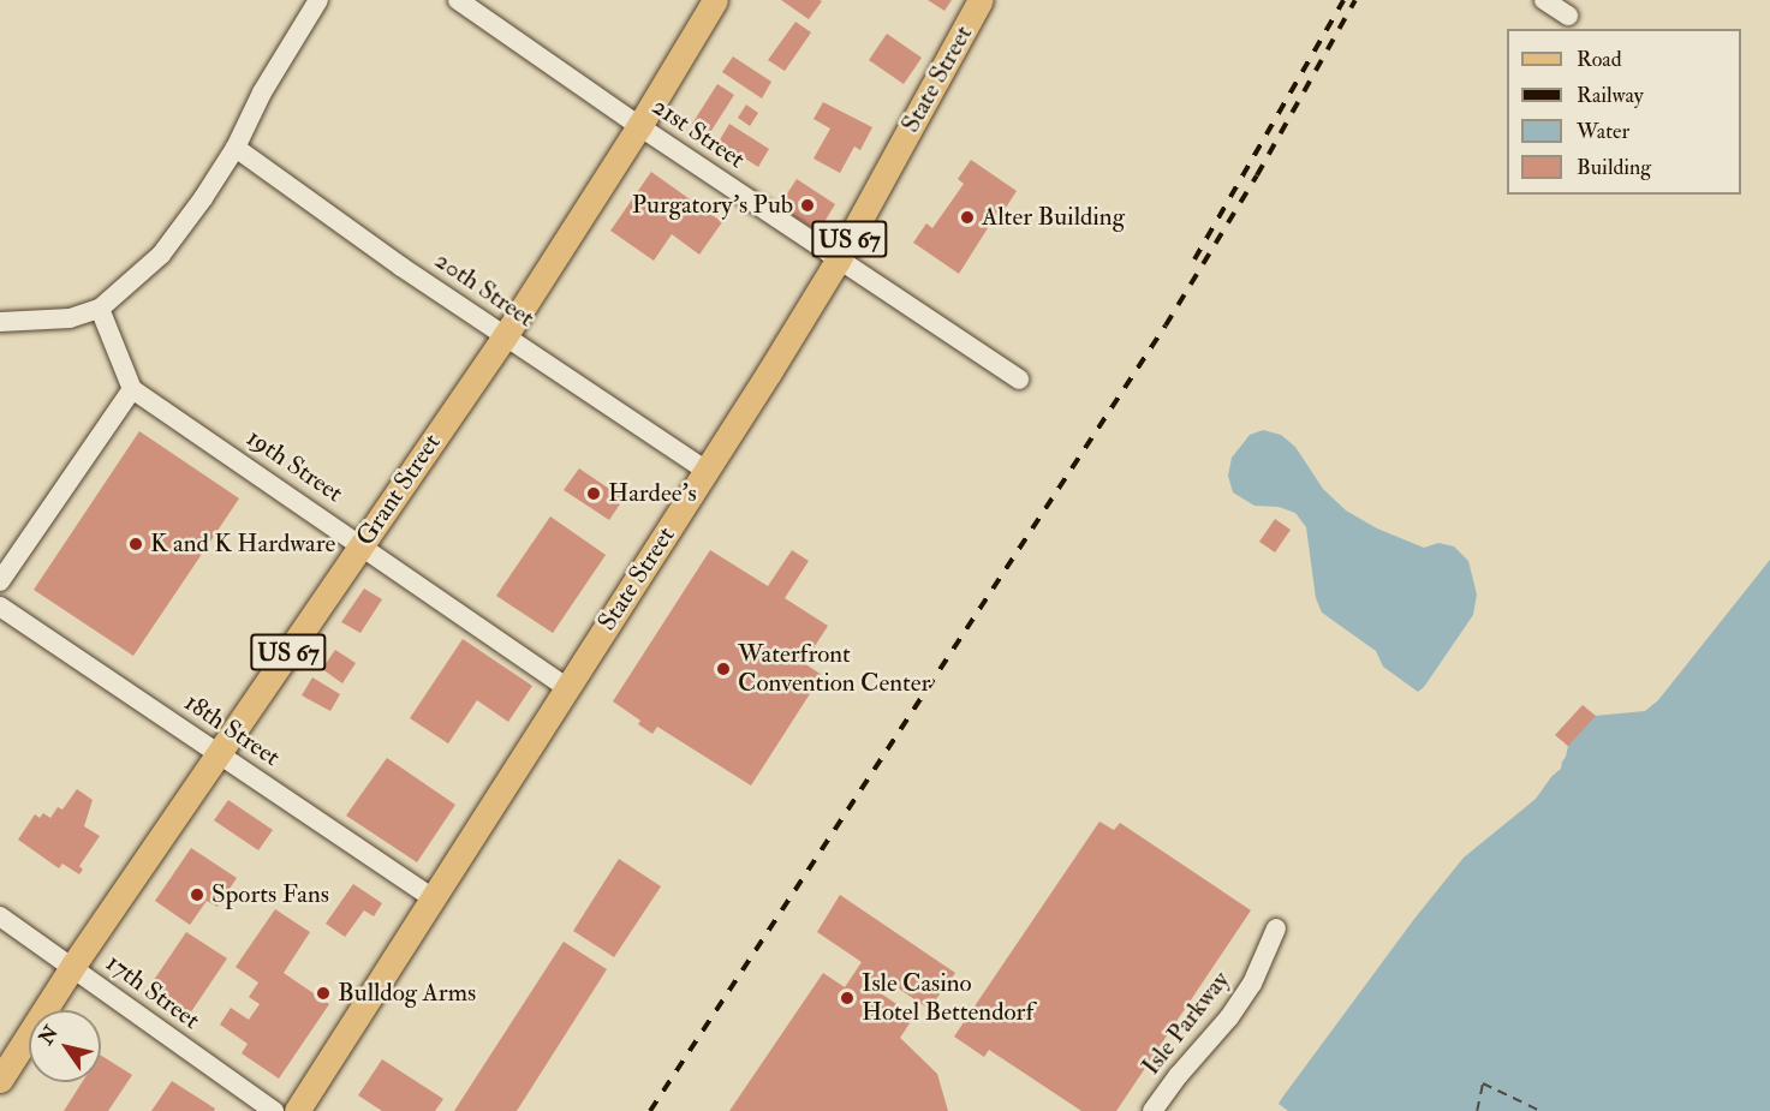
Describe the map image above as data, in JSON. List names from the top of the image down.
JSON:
{
  "streets": {
    "main road": ["State Street", "US 67", "Grant Street"],
    "street": [
      "21st Street",
      "20th Street",
      "19th Street",
      "18th Street",
      "17th Street",
      "Isle Parkway"
    ]
  },
  "crossings": [
    ["State Street", "21st Street"],
    ["State Street", "20th Street"],
    ["State Street", "19th Street"],
    ["State Street", "18th Street"],
    ["21st Street", "Grant Street"],
    ["20th Street", "Grant Street"],
    ["19th Street", "Grant Street"],
    ["Grant Street", "18th Street"],
    ["Grant Street", "17th Street"]
  ],
  "places": [
    "Purgatory's Pub",
    "Alter Building",
    "Hardee's",
    "K and K Hardware",
    "Waterfront Convention Center",
    "Sports Fans",
    "Bulldog Arms",
    "Isle Casino Hotel Bettendorf"
  ],
  "legend": [
    "Road",
    "Railway",
    "Water",
    "Building"
  ],
  "north": "top left"
}
